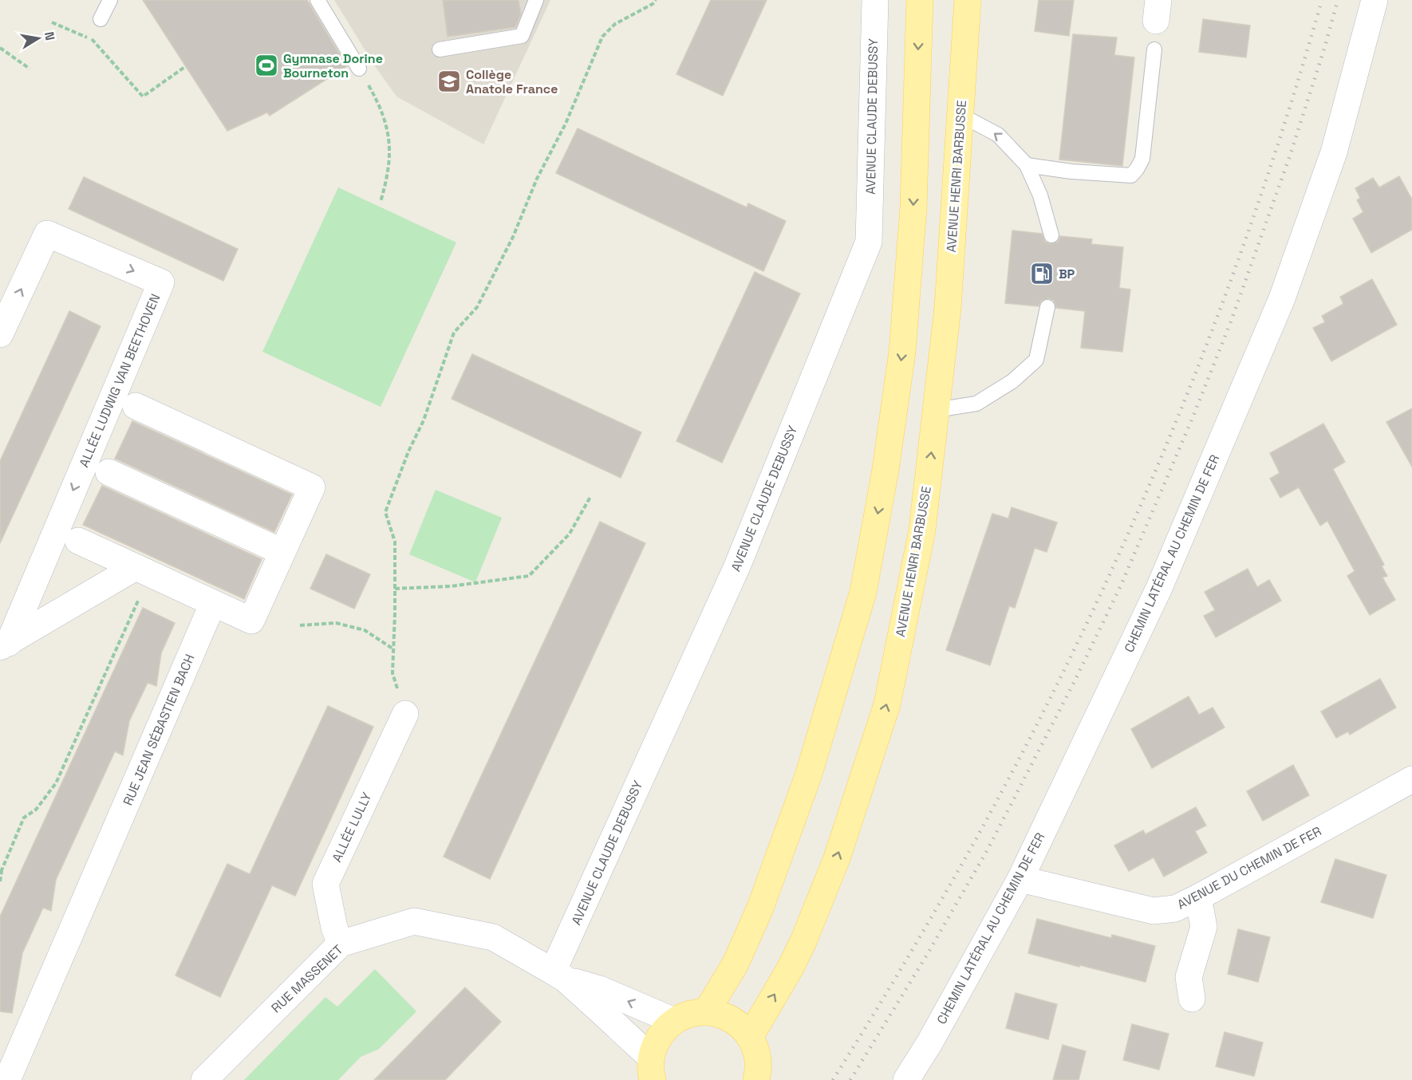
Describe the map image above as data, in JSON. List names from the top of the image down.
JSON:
{
  "streets": {
    "main road": ["AVENUE HENRI BARBUSSE"],
    "street": [
      "AVENUE CLAUDE DEBUSSY",
      "ALLÉE LUDWIG VAN BEETHOVEN",
      "CHEMIN LATÉRAL AU CHEMIN DE FER",
      "RUE JEAN SÉBASTIEN BACH",
      "ALLÉE LULLY",
      "AVENUE DU CHEMIN DE FER",
      "RUE MASSENET"
    ]
  },
  "crossings": [
    ["AVENUE CLAUDE DEBUSSY", "RUE MASSENET"],
    ["CHEMIN LATÉRAL AU CHEMIN DE FER", "AVENUE DU CHEMIN DE FER"],
    ["ALLÉE LULLY", "RUE MASSENET"]
  ],
  "places": {
    "sports": ["Gymnase Dorine Bourneton"],
    "school or university": ["Collège Anatole France"],
    "fuel station": ["BP"]
  },
  "north": "right"
}
